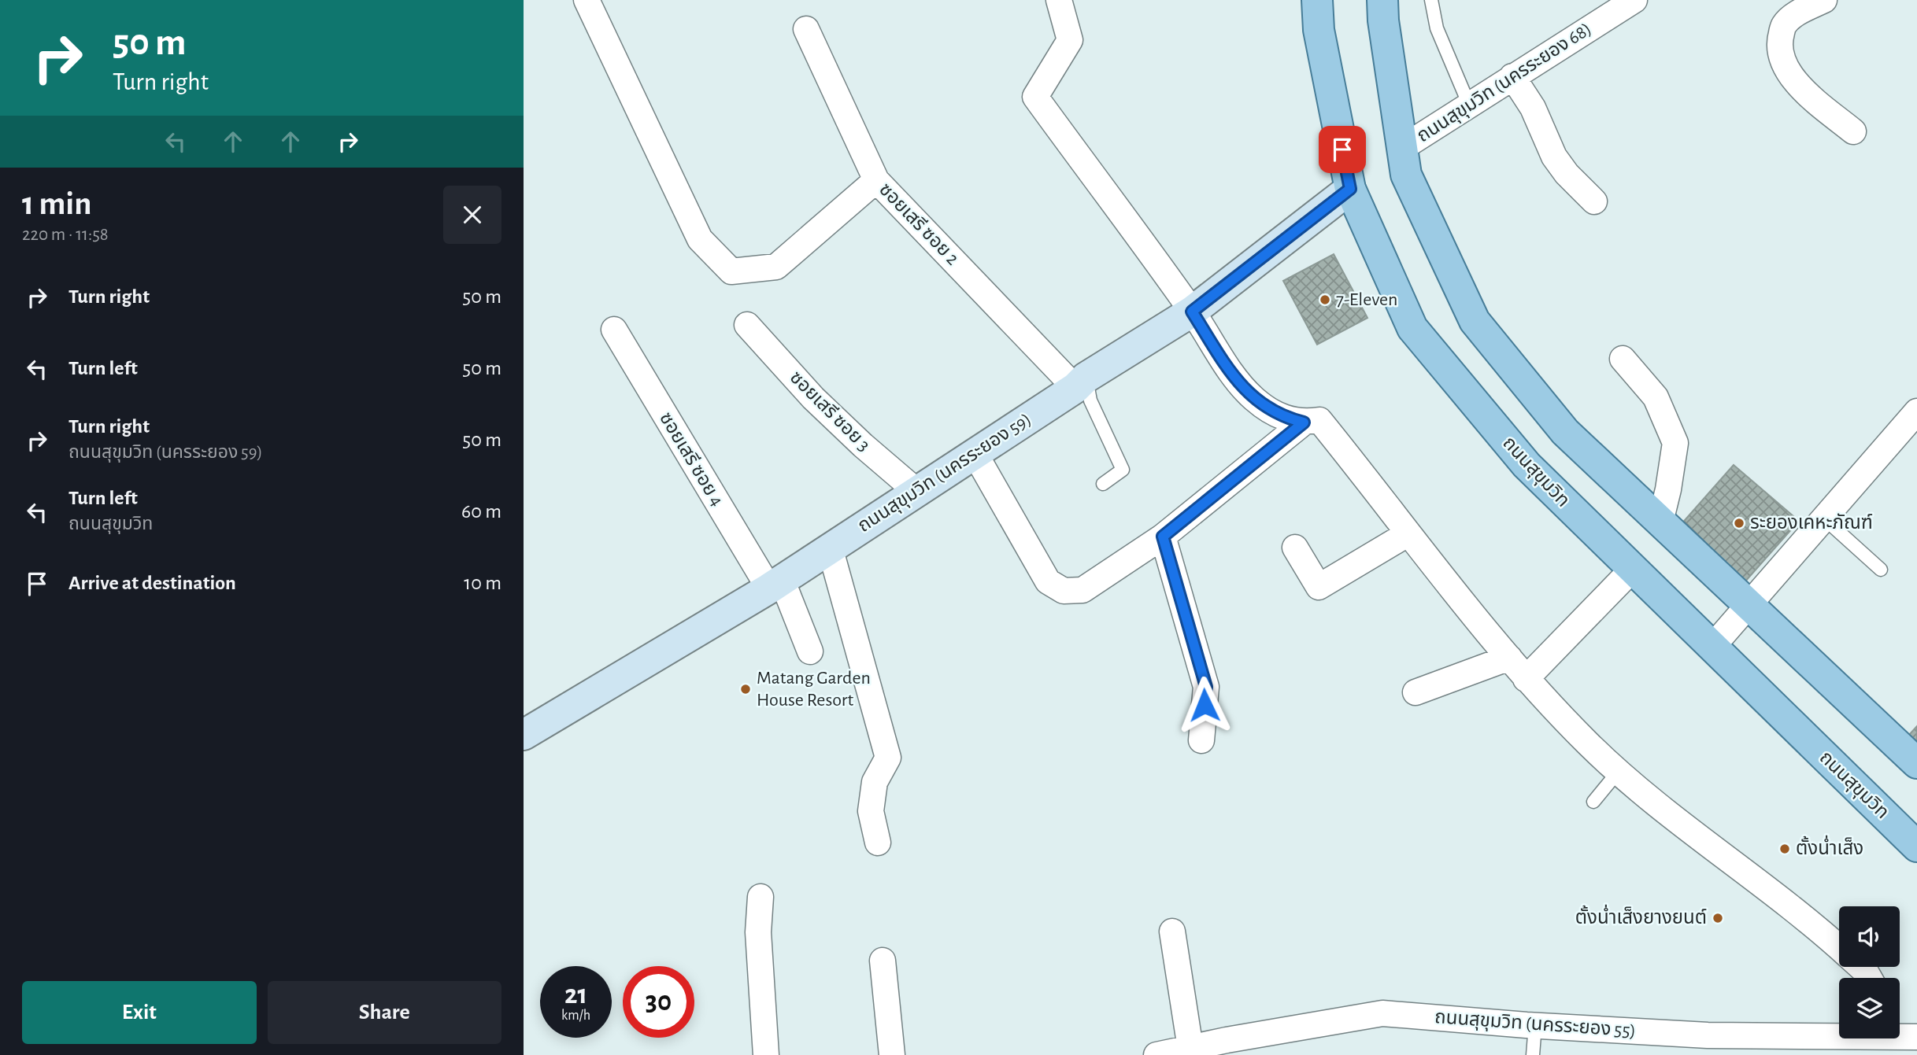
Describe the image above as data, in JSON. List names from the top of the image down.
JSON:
{
  "streets": {
    "main road": ["ถนนสุขุมวิท"],
    "street": [
      "ถนนสุขุมวิท (นครระยอง 68)",
      "ซอยเสรี ซอย 2",
      "ซอยเสรี ซอย 3",
      "ซอยเสรี ซอย 4",
      "ถนนสุขุมวิท (นครระยอง 59)",
      "ถนนสุขุมวิท (นครระยอง 55)"
    ]
  },
  "crossings": [
    ["ซอยเสรี ซอย 2", "ถนนสุขุมวิท (นครระยอง 59)"],
    ["ซอยเสรี ซอย 3", "ถนนสุขุมวิท (นครระยอง 59)"],
    ["ซอยเสรี ซอย 4", "ถนนสุขุมวิท (นครระยอง 59)"],
    ["ถนนสุขุมวิท", "ถนนสุขุมวิท (นครระยอง 59)"]
  ],
  "places": [
    "7-Eleven",
    "ระยองเคหะภัณฑ์",
    "Matang Garden House Resort",
    "ตั้งน่ำเส็ง",
    "ตั้งน่ำเส็งยางยนต์"
  ],
  "page": {
    "turn": ["50 m", "Turn right"],
    "heading": ["1 min", "220 m · 11:58"],
    "list": [
      {
        "name": "Turn right",
        "value": "50 m"
      },
      {
        "name": "Turn left",
        "value": "50 m"
      },
      {
        "name": "Turn right",
        "note": "ถนนสุขุมวิท (นครระยอง 59)",
        "value": "50 m"
      },
      {
        "name": "Turn left",
        "note": "ถนนสุขุมวิท",
        "value": "60 m"
      },
      {
        "name": "Arrive at destination",
        "value": "10 m"
      }
    ],
    "speed": "21 km/h",
    "limit": "30",
    "buttons": ["Exit", "Share"]
  }
}
